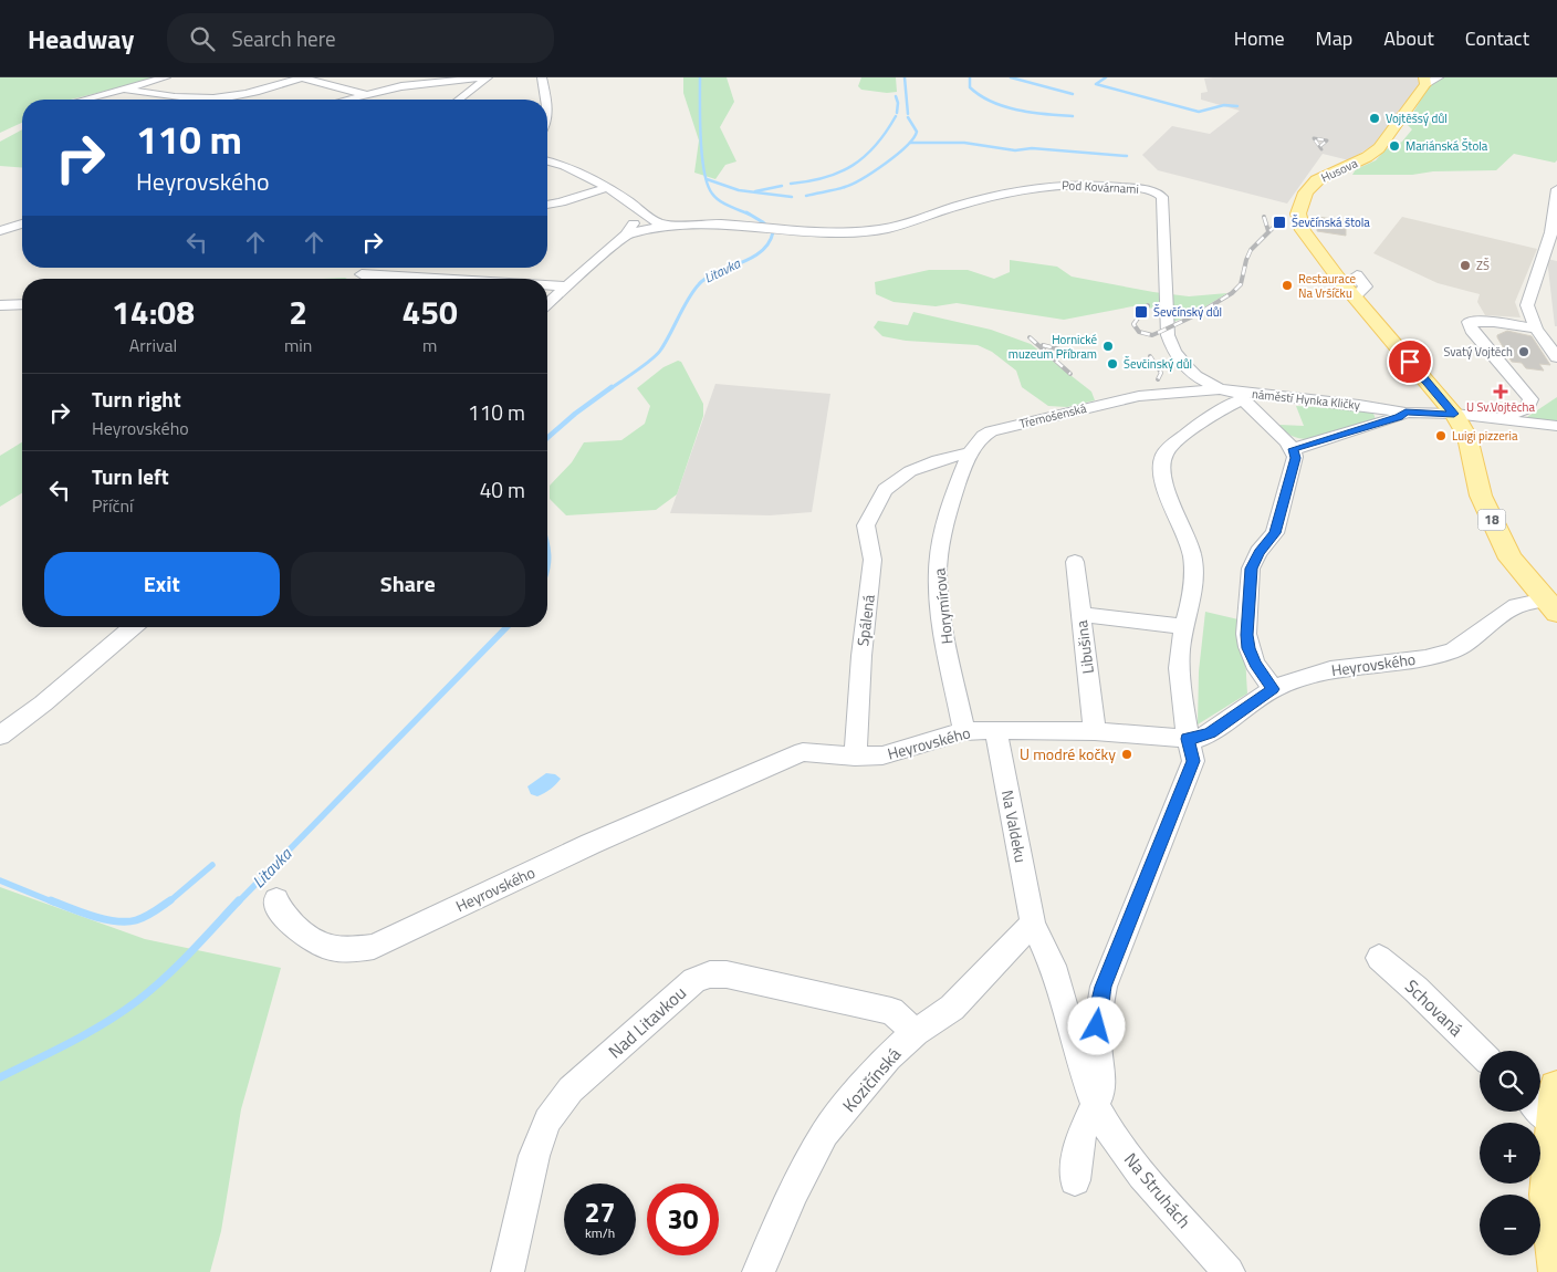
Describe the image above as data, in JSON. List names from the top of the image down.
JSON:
{
  "streets": {
    "main road": ["Husova", "18"],
    "street": [
      "Pod Kovárnami",
      "náměstí Hynka Kličky",
      "Třemošenská",
      "Horymírova",
      "Spálená",
      "Libušina",
      "Heyrovského",
      "Na Valdeku",
      "Schovaná",
      "Nad Litavkou",
      "Kozičínská",
      "Na Struhách"
    ]
  },
  "crossings": [
    ["Husova", "náměstí Hynka Kličky"],
    ["Husova", "18"],
    ["Pod Kovárnami", "Třemošenská"],
    ["náměstí Hynka Kličky", "Třemošenská"],
    ["náměstí Hynka Kličky", "18"],
    ["Třemošenská", "Horymírova"],
    ["Třemošenská", "Spálená"],
    ["18", "Heyrovského"],
    ["Horymírova", "Heyrovského"],
    ["Spálená", "Heyrovského"],
    ["Libušina", "Heyrovského"],
    ["Heyrovského", "Na Valdeku"],
    ["Na Valdeku", "Kozičínská"],
    ["Na Valdeku", "Na Struhách"],
    ["Nad Litavkou", "Kozičínská"],
    ["Kozičínská", "Na Struhách"]
  ],
  "water": ["Litavka"],
  "places": {
    "other": [
      "Vojtěšsý důl",
      "Mariánská Štola",
      "ZŠ",
      "Restaurace Na Vršíčku",
      "Hornické muzeum Příbram",
      "Svatý Vojtěch",
      "Ševčinský důl",
      "Luigi pizzeria",
      "U modré kočky"
    ],
    "transit": ["Ševčínská štola", "Ševčínský důl"],
    "health": ["U Sv.Vojtěcha"]
  },
  "page": {
    "header": "Headway",
    "search": "Search here",
    "nav": [
      "Home",
      "Map",
      "About",
      "Contact"
    ],
    "turn": ["110 m", "Heyrovského"],
    "eta": [
      "14:08",
      "Arrival",
      "2",
      "min",
      "450",
      "m"
    ],
    "list": [
      {
        "name": "Turn right",
        "note": "Heyrovského",
        "value": "110 m"
      },
      {
        "name": "Turn left",
        "note": "Příční",
        "value": "40 m"
      }
    ],
    "buttons": ["Exit", "Share"],
    "map_buttons": ["+", "−"],
    "speed": "27 km/h",
    "limit": "30"
  }
}
